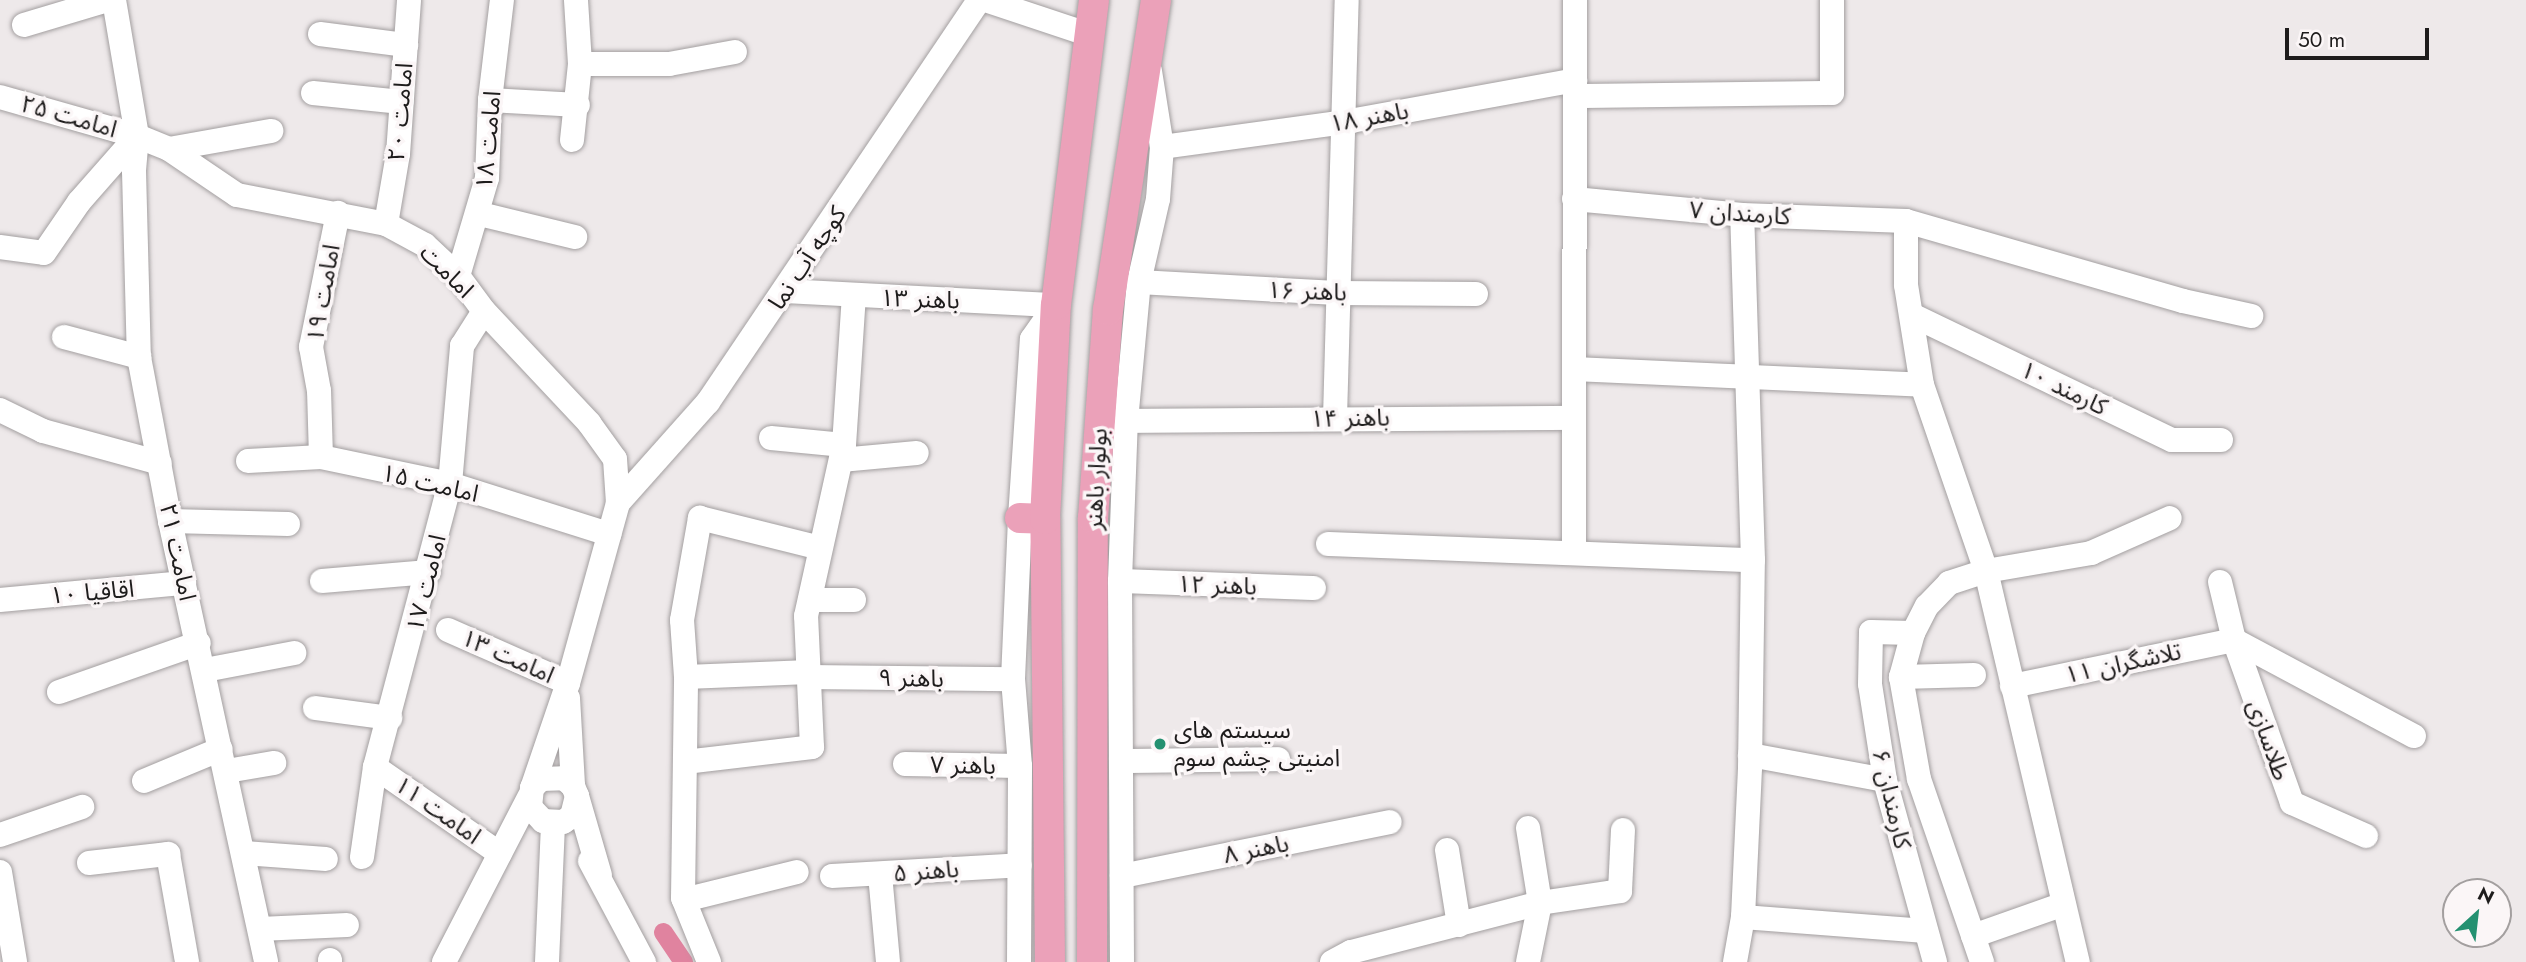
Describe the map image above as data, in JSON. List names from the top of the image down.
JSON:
{
  "streets": {
    "main road": ["بولوار باهنر"],
    "street": [
      "امامت ۲۰",
      "امامت ۲۵",
      "باهنر ۱۸",
      "امامت ۱۸",
      "کارمندان ۷",
      "کوچه آب نما",
      "امامت",
      "باهنر ۱۶",
      "امامت ۱۹",
      "باهنر ۱۳",
      "کارمند ۱۰",
      "باهنر ۱۴",
      "امامت ۱۵",
      "امامت ۲۱",
      "امامت ۱۷",
      "باهنر ۱۲",
      "اقاقیا ۱۰",
      "امامت ۱۳",
      "تلاشگران ۱۱",
      "باهنر ۹",
      "طلاسازی",
      "باهنر ۷",
      "کارمندان ۶",
      "امامت ۱۱",
      "باهنر ۸",
      "باهنر ۵"
    ]
  },
  "crossings": [
    ["امامت ۲۰", "امامت"],
    ["امامت ۲۵", "امامت"],
    ["امامت ۲۵", "امامت ۲۱"],
    ["امامت ۱۸", "امامت"],
    ["کوچه آب نما", "امامت"],
    ["کوچه آب نما", "باهنر ۱۳"],
    ["امامت", "امامت ۱۹"],
    ["امامت", "امامت ۱۵"],
    ["امامت", "امامت ۲۱"],
    ["امامت", "امامت ۱۷"],
    ["امامت", "امامت ۱۳"],
    ["امامت", "امامت ۱۱"],
    ["امامت ۱۹", "امامت ۱۵"],
    ["باهنر ۱۳", "بولوار باهنر"],
    ["امامت ۱۵", "امامت ۱۷"],
    ["امامت ۲۱", "اقاقیا ۱۰"],
    ["امامت ۱۷", "امامت ۱۱"],
    ["تلاشگران ۱۱", "طلاسازی"]
  ],
  "places": ["سیستم های امنیتی چشم سوم"],
  "scale_bar": "50 m",
  "north": "top right"
}
